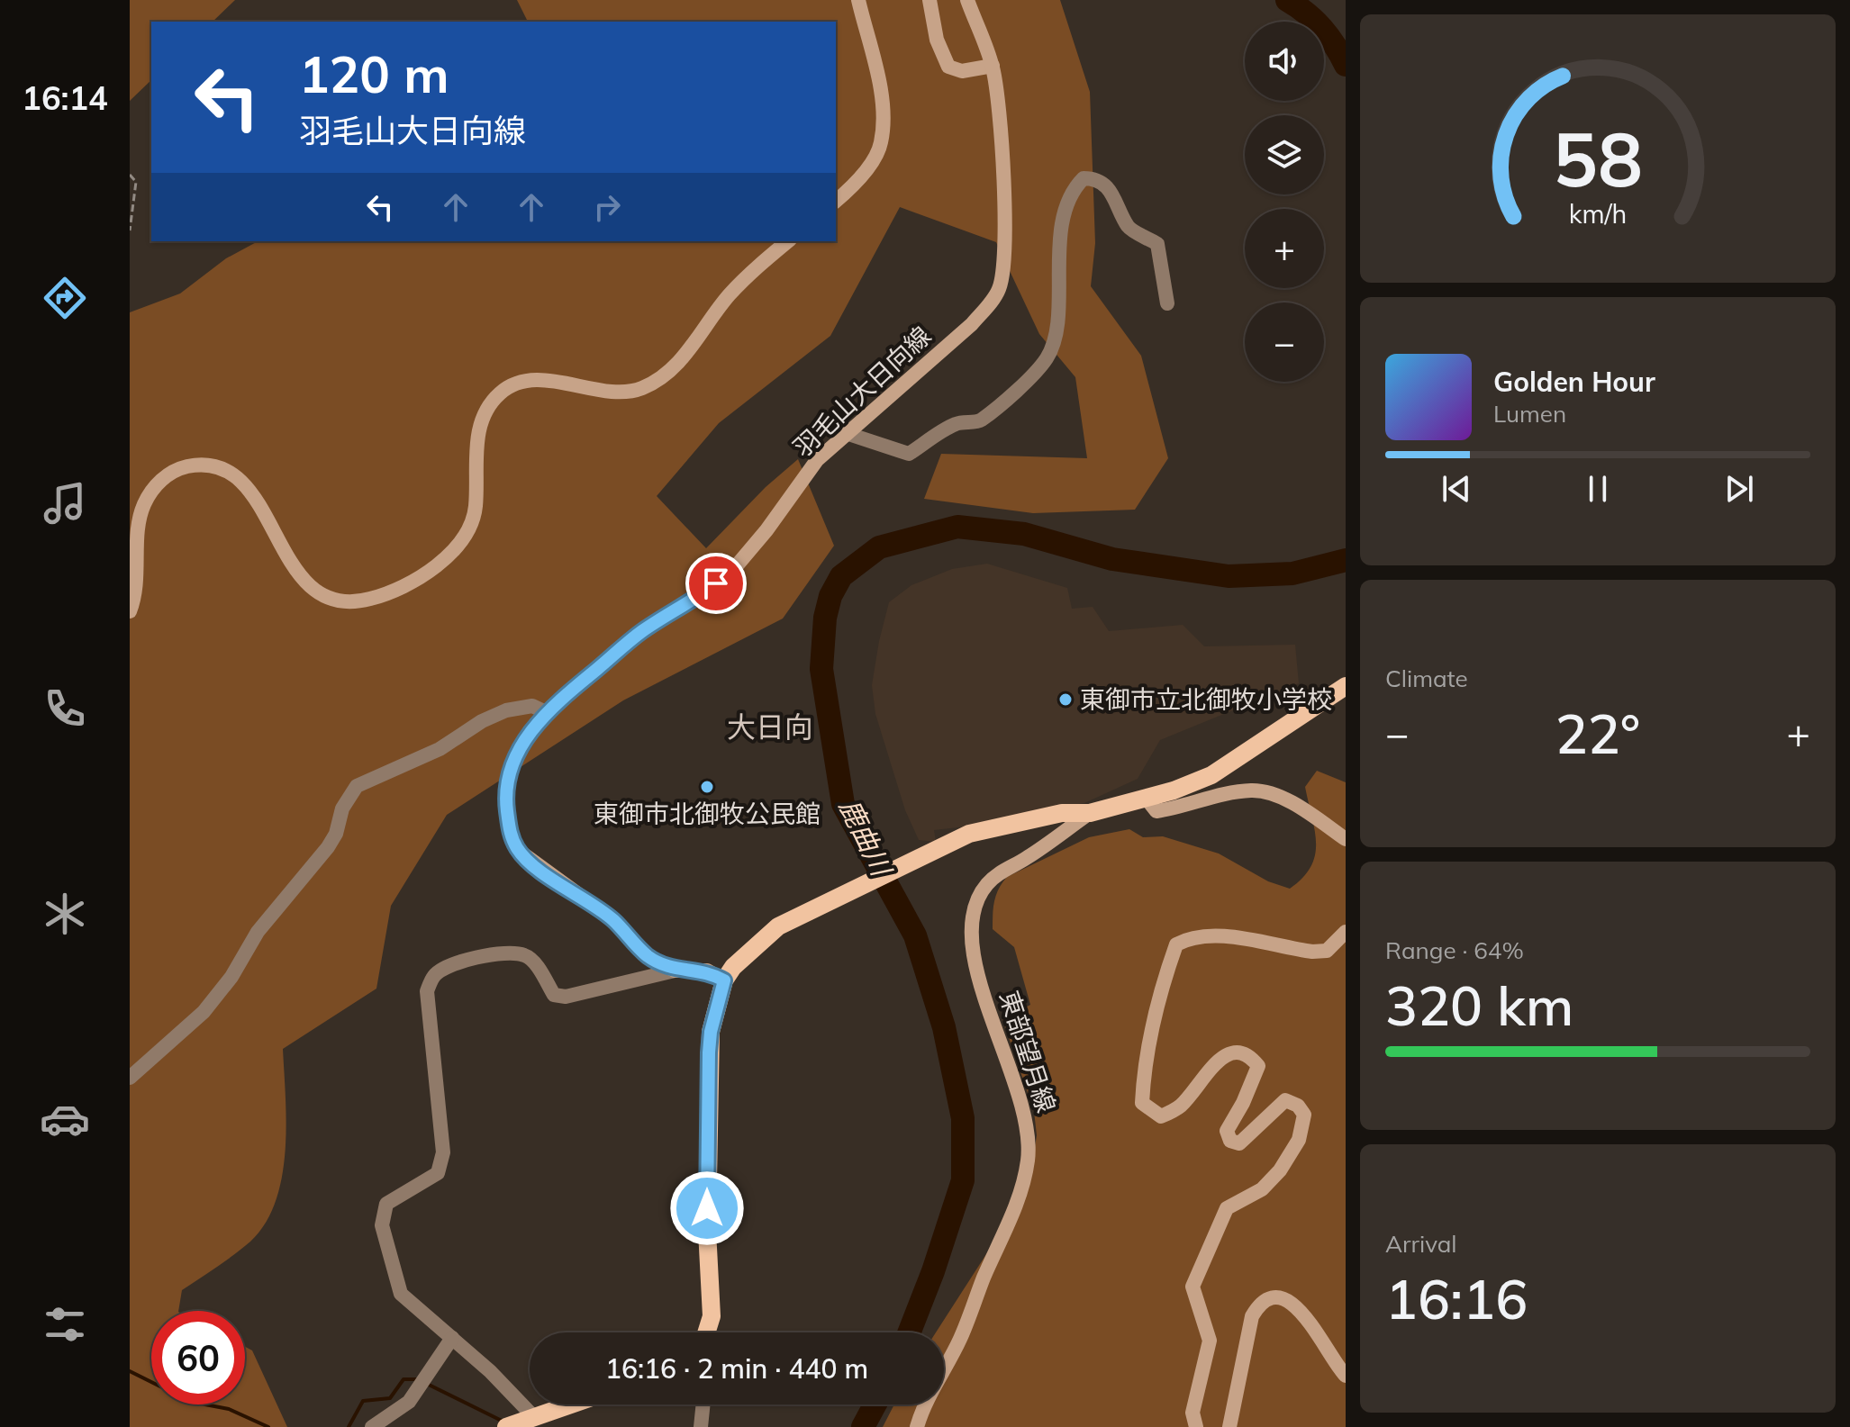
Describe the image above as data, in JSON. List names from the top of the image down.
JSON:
{
  "streets": {
    "main road": ["羽毛山大日向線", "東部望月線"]
  },
  "districts": ["大日向"],
  "water": ["鹿曲川"],
  "places": ["東御市立北御牧小学校", "東御市北御牧公民館"],
  "page": {
    "tabs": "16:14",
    "map_buttons": ["+", "−"],
    "turn": ["120 m", "羽毛山大日向線"],
    "song": ["Golden Hour", "Lumen"],
    "tile": [
      "Climate",
      ["Range · 64%", "320 km"],
      ["Arrival", "16:16"]
    ],
    "heat": ["−", "22°", "+"],
    "limit": "60",
    "trip": "16:16 · 2 min · 440 m",
    "gauge": ["58", "km/h"]
  }
}
